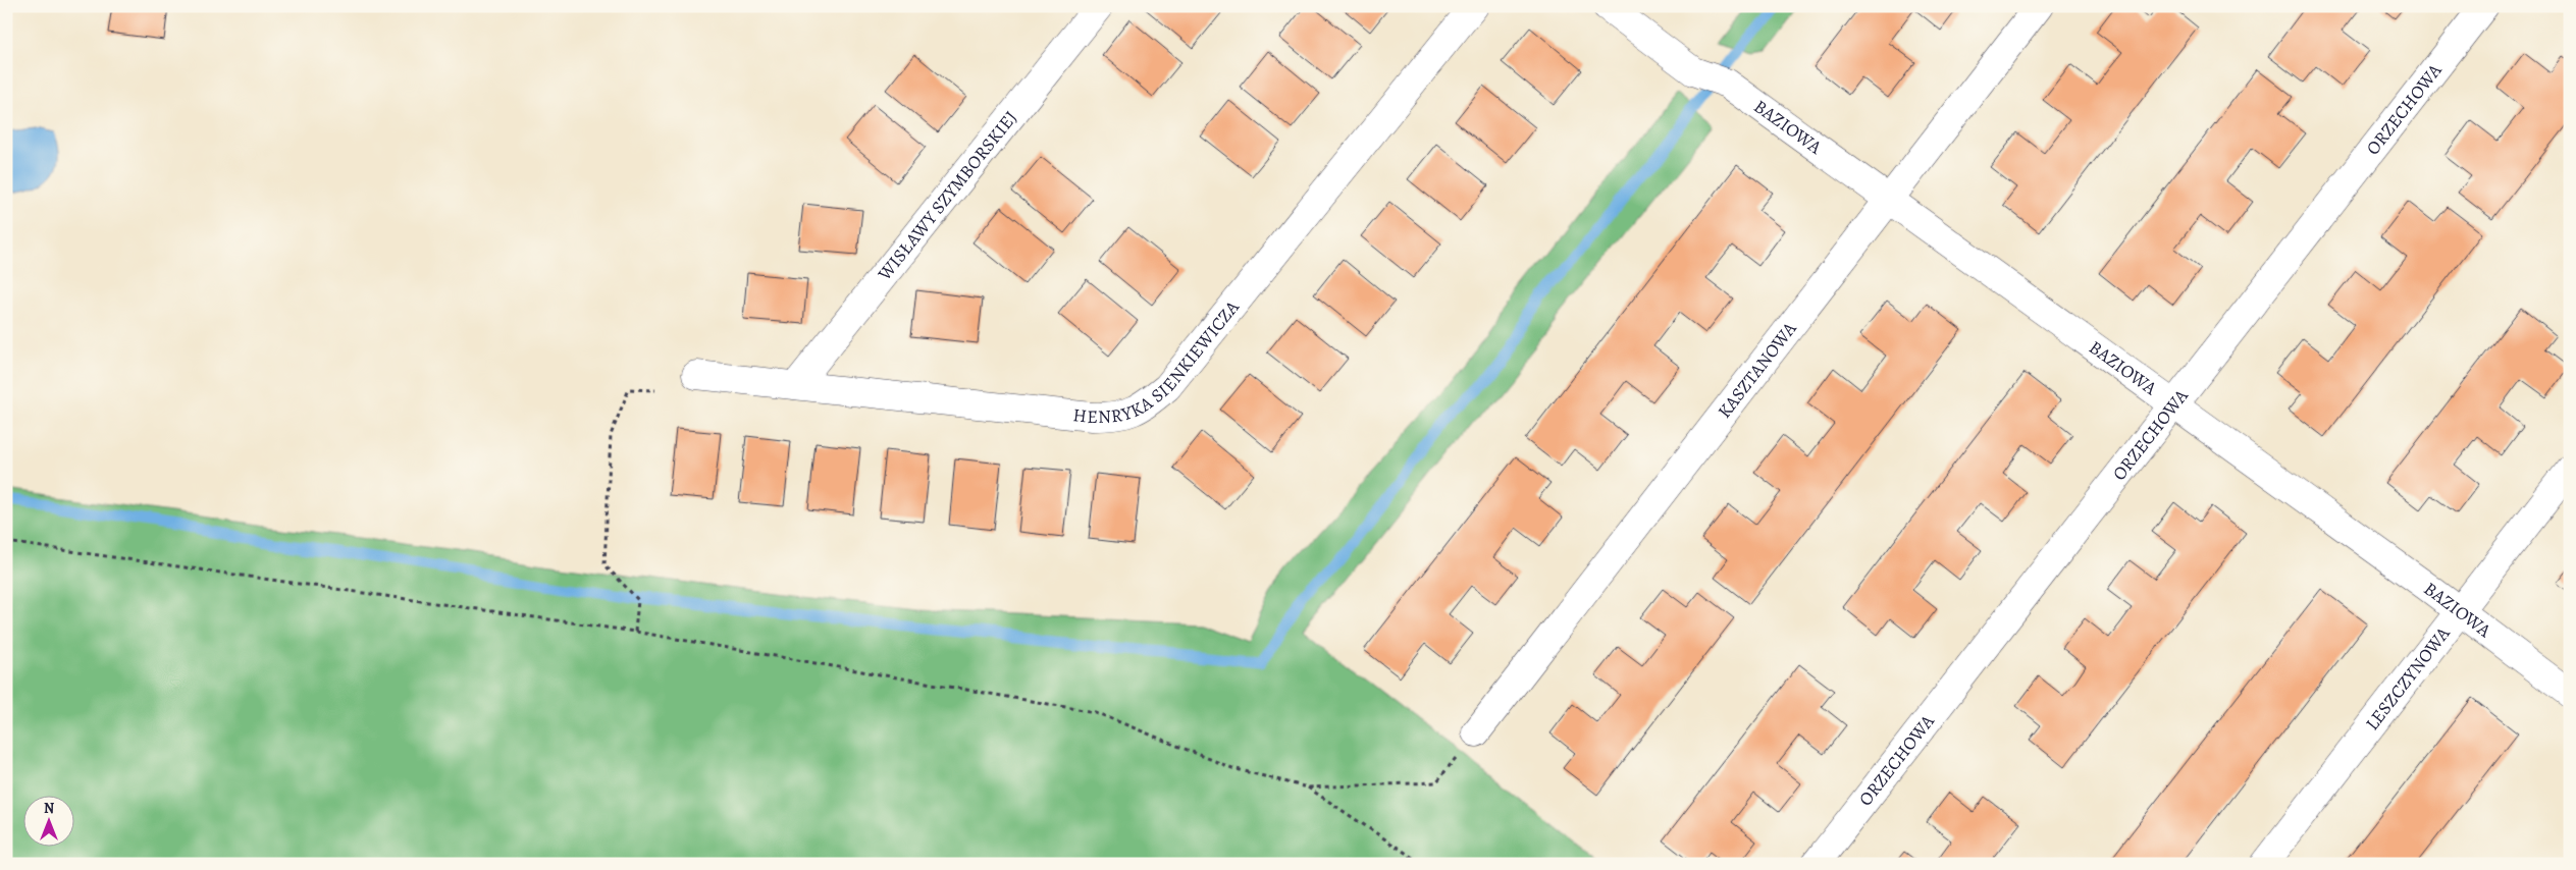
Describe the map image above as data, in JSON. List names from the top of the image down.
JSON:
{
  "streets": {
    "street": [
      "ORZECHOWA",
      "BAZIOWA",
      "WISŁAWY SZYMBORSKIEJ",
      "HENRYKA SIENKIEWICZA",
      "KASZTANOWA",
      "LESZCZYNOWA"
    ]
  },
  "crossings": [
    ["ORZECHOWA", "BAZIOWA"],
    ["BAZIOWA", "KASZTANOWA"],
    ["BAZIOWA", "LESZCZYNOWA"],
    ["WISŁAWY SZYMBORSKIEJ", "HENRYKA SIENKIEWICZA"]
  ],
  "north": "top"
}
